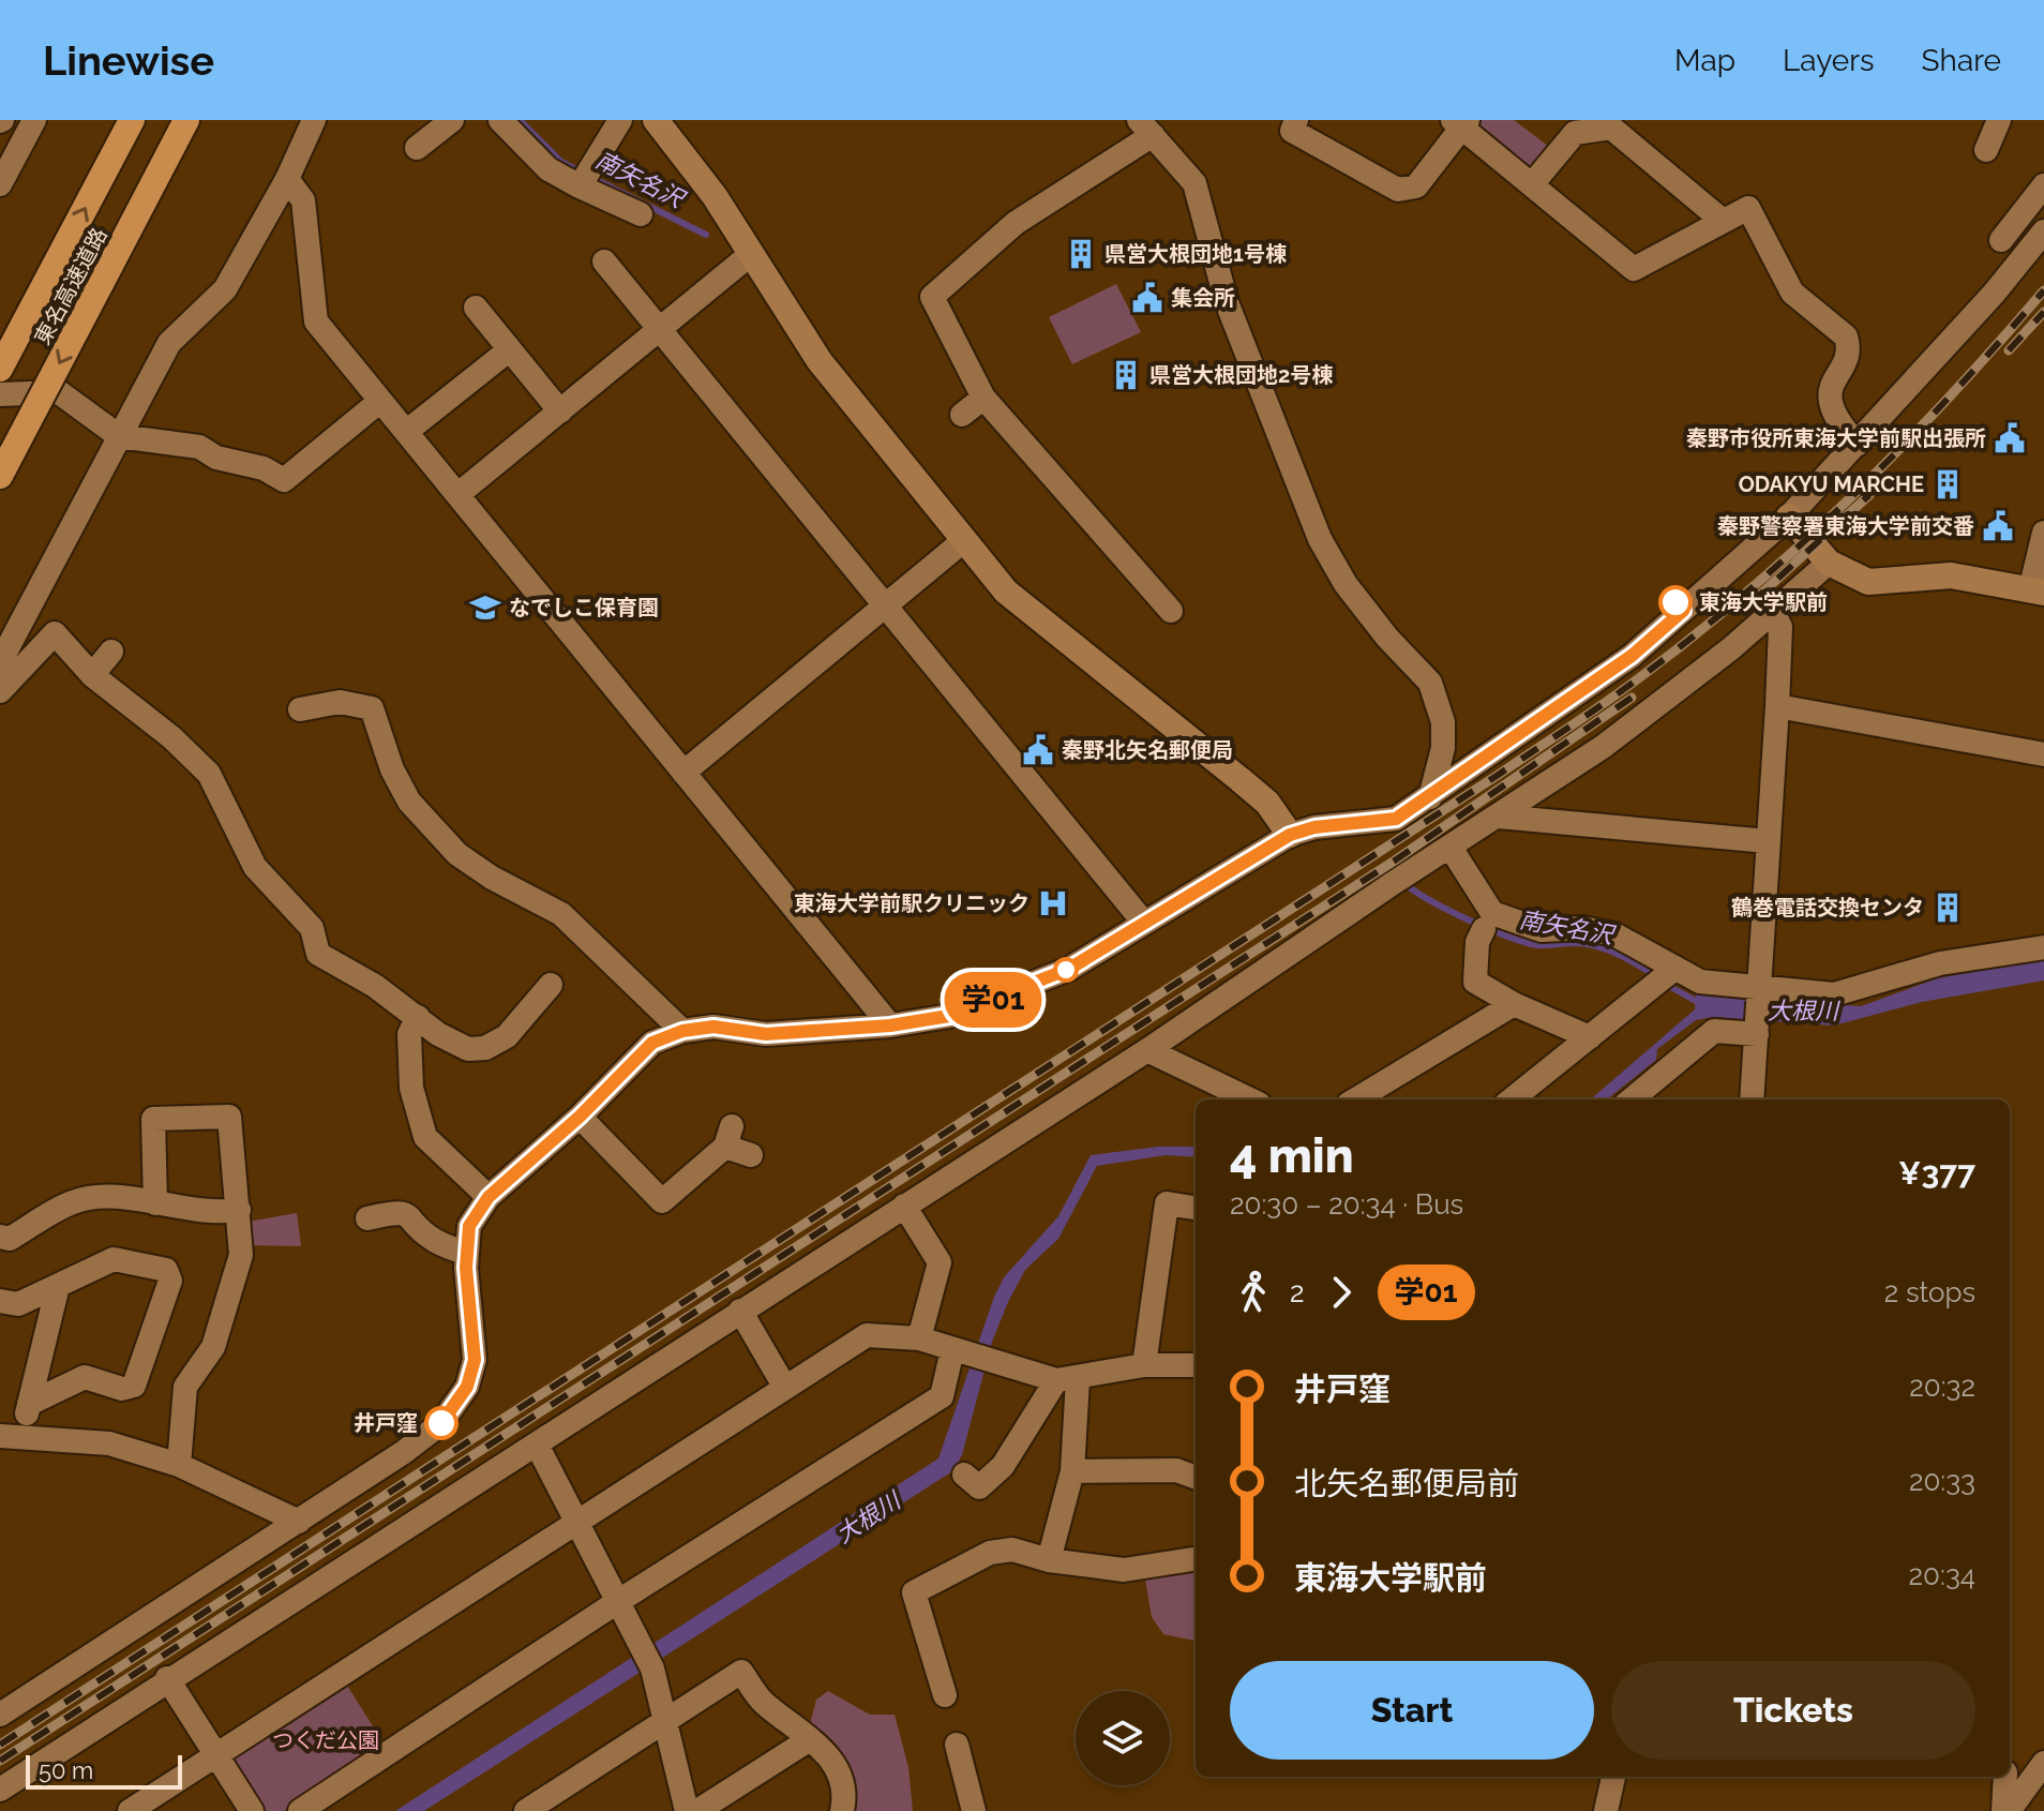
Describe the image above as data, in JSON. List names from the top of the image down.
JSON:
{
  "streets": {
    "highway": ["東名高速道路"]
  },
  "water": ["南矢名沢", "大根川"],
  "parks": ["つくだ公園"],
  "places": {
    "building": [
      "県営大根団地1号棟",
      "県営大根団地2号棟",
      "ODAKYU MARCHE",
      "鶴巻電話交換センタ"
    ],
    "public building": [
      "集会所",
      "秦野市役所東海大学前駅出張所",
      "秦野警察署東海大学前交番",
      "秦野北矢名郵便局"
    ],
    "other": ["東海大学駅前", "井戸窪"],
    "school or university": ["なでしこ保育園"],
    "hospital": ["東海大学前駅クリニック"]
  },
  "lines": ["bus line 学01"],
  "scale_bar": "50 m",
  "page": {
    "header": "Linewise",
    "nav": ["Map", "Layers", "Share"],
    "on_map": "学01",
    "heading": ["4 min", "20:30 – 20:34 · Bus", "¥377"],
    "legs": ["2", "学01", "2 stops"],
    "list": [
      {
        "name": "井戸窪",
        "value": "20:32"
      },
      {
        "name": "北矢名郵便局前",
        "value": "20:33"
      },
      {
        "name": "東海大学駅前",
        "value": "20:34"
      }
    ],
    "buttons": ["Start", "Tickets"],
    "scale": "50 m"
  }
}
